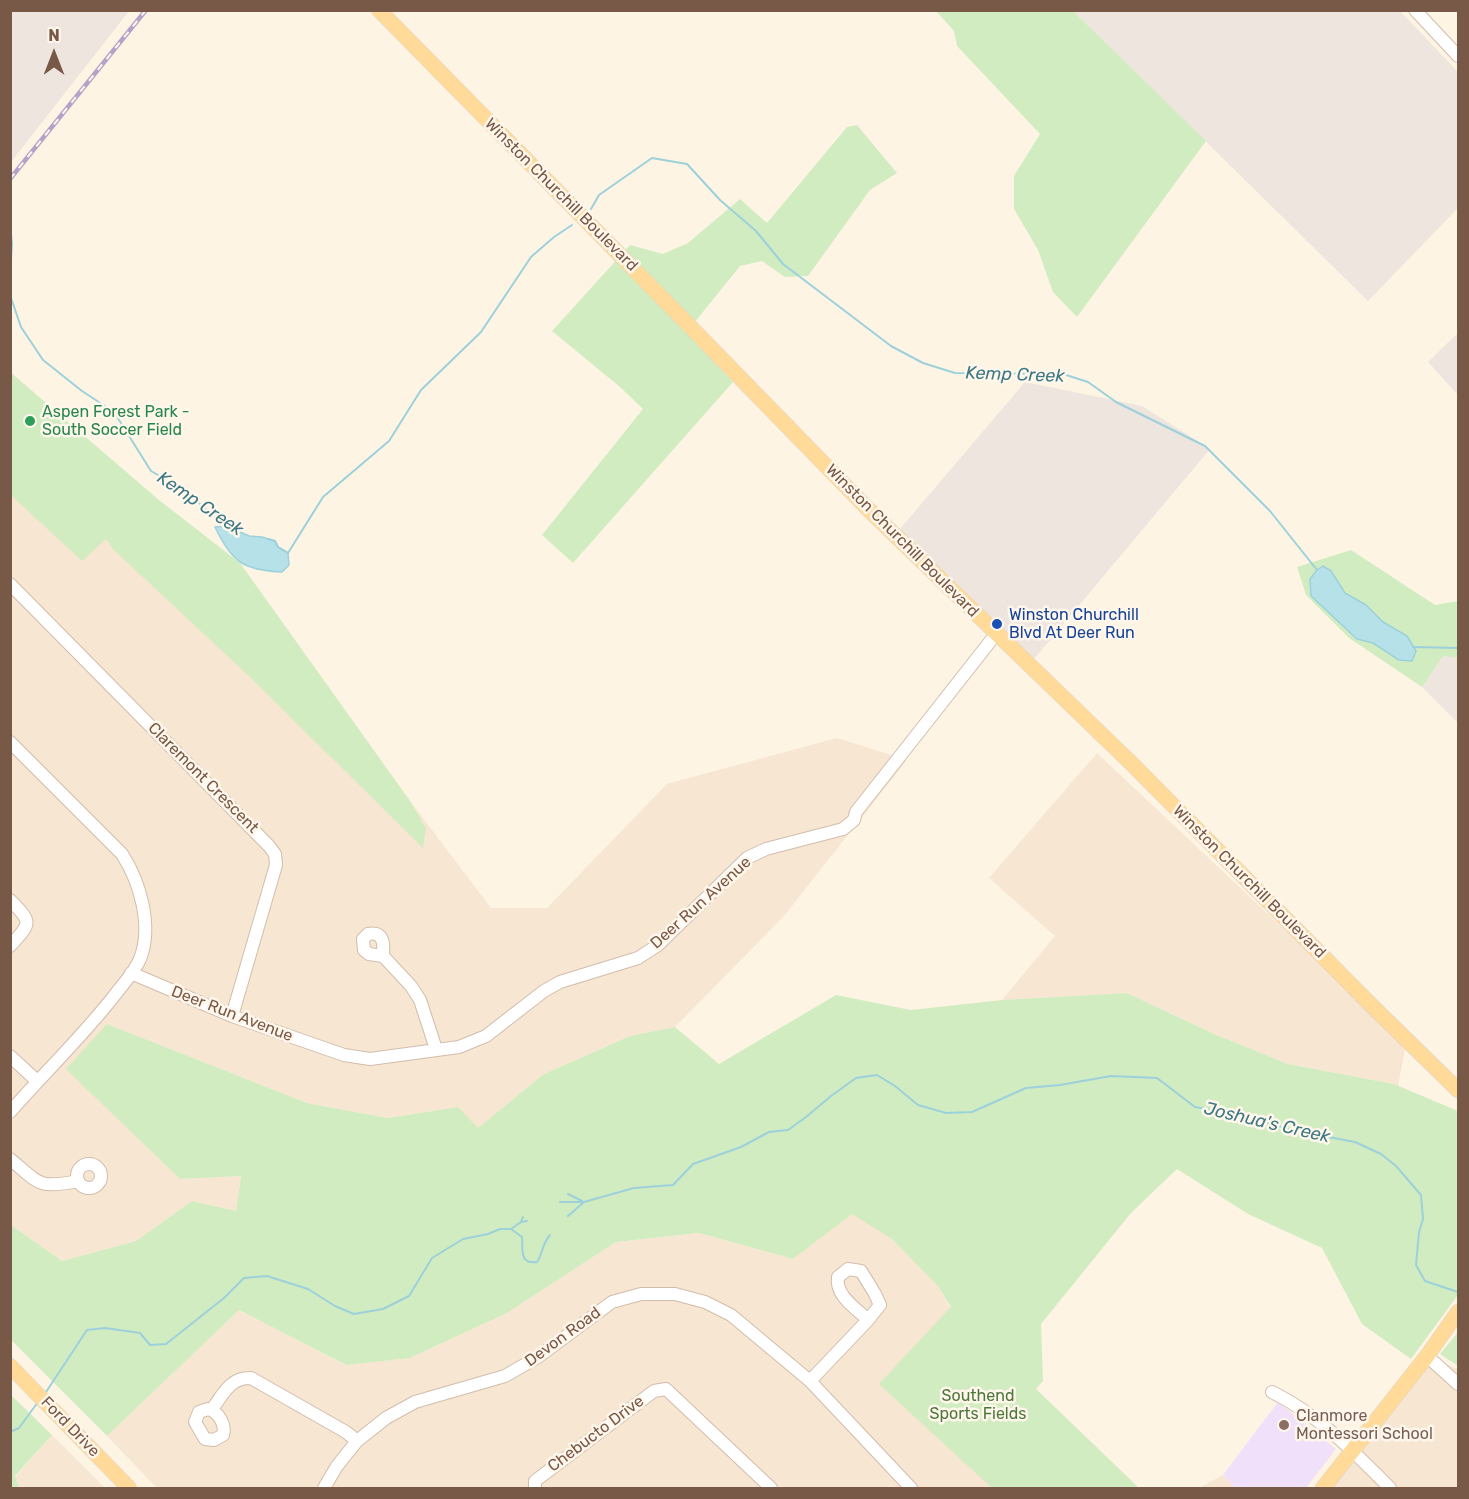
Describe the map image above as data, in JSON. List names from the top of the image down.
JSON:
{
  "streets": {
    "main road": ["Winston Churchill Boulevard", "Ford Drive"],
    "street": [
      "Claremont Crescent",
      "Deer Run Avenue",
      "Devon Road",
      "Chebucto Drive"
    ]
  },
  "crossings": [
    ["Winston Churchill Boulevard", "Deer Run Avenue"],
    ["Claremont Crescent", "Deer Run Avenue"]
  ],
  "water": ["Kemp Creek", "Joshua's Creek"],
  "parks": ["Southend Sports Fields"],
  "places": ["Aspen Forest Park - South Soccer Field", "Winston Churchill Blvd At Deer Run", "Clanmore Montessori School"],
  "north": "top"
}
